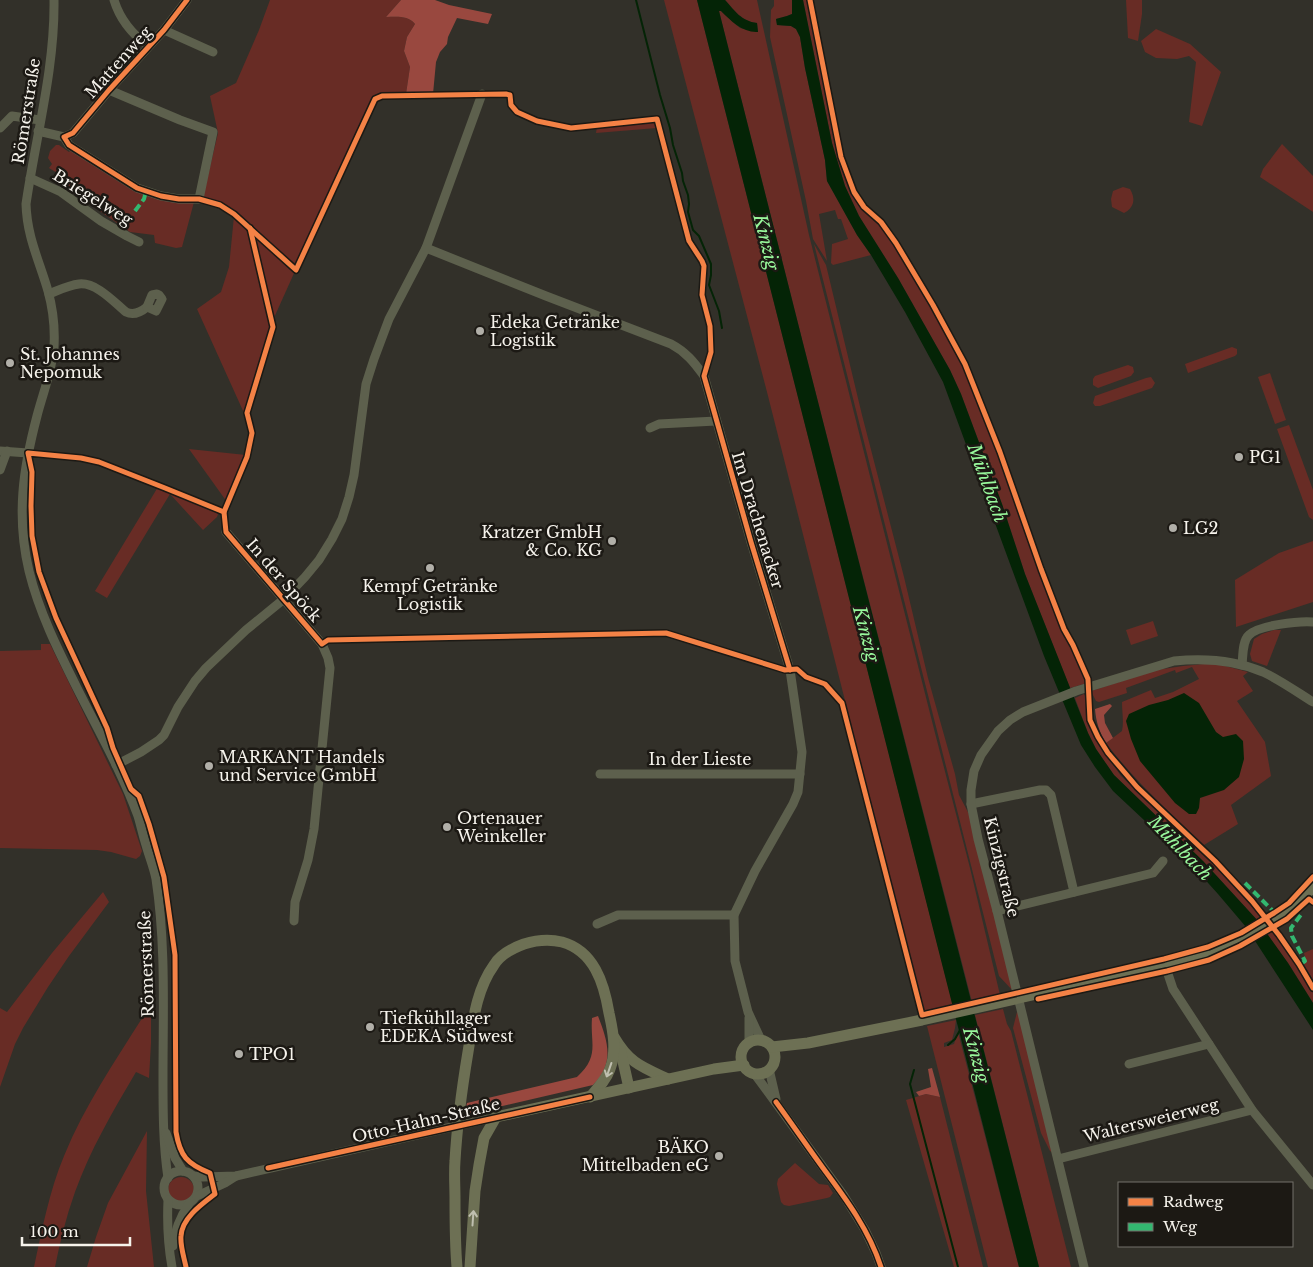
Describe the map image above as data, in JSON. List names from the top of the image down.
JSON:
{
  "streets": {
    "main road": ["Otto-Hahn-Straße"],
    "street": [
      "Mattenweg",
      "Römerstraße",
      "Briegelweg",
      "Im Drachenacker",
      "In der Spöck",
      "In der Lieste",
      "Kinzigstraße",
      "Waltersweierweg"
    ]
  },
  "crossings": [
    ["Römerstraße", "Briegelweg"],
    ["Römerstraße", "Otto-Hahn-Straße"],
    ["Im Drachenacker", "In der Lieste"],
    ["Im Drachenacker", "Otto-Hahn-Straße"],
    ["Kinzigstraße", "Waltersweierweg"]
  ],
  "water": ["Kinzig", "Mühlbach"],
  "places": [
    "Edeka Getränke Logistik",
    "St. Johannes Nepomuk",
    "PG1",
    "LG2",
    "Kratzer GmbH & Co. KG",
    "Kempf Getränke Logistik",
    "MARKANT Handels und Service GmbH",
    "Ortenauer Weinkeller",
    "Tiefkühllager EDEKA Südwest",
    "TPO1",
    "BÄKO Mittelbaden eG"
  ],
  "legend": ["Radweg", "Weg"],
  "scale_bar": "100 m"
}
